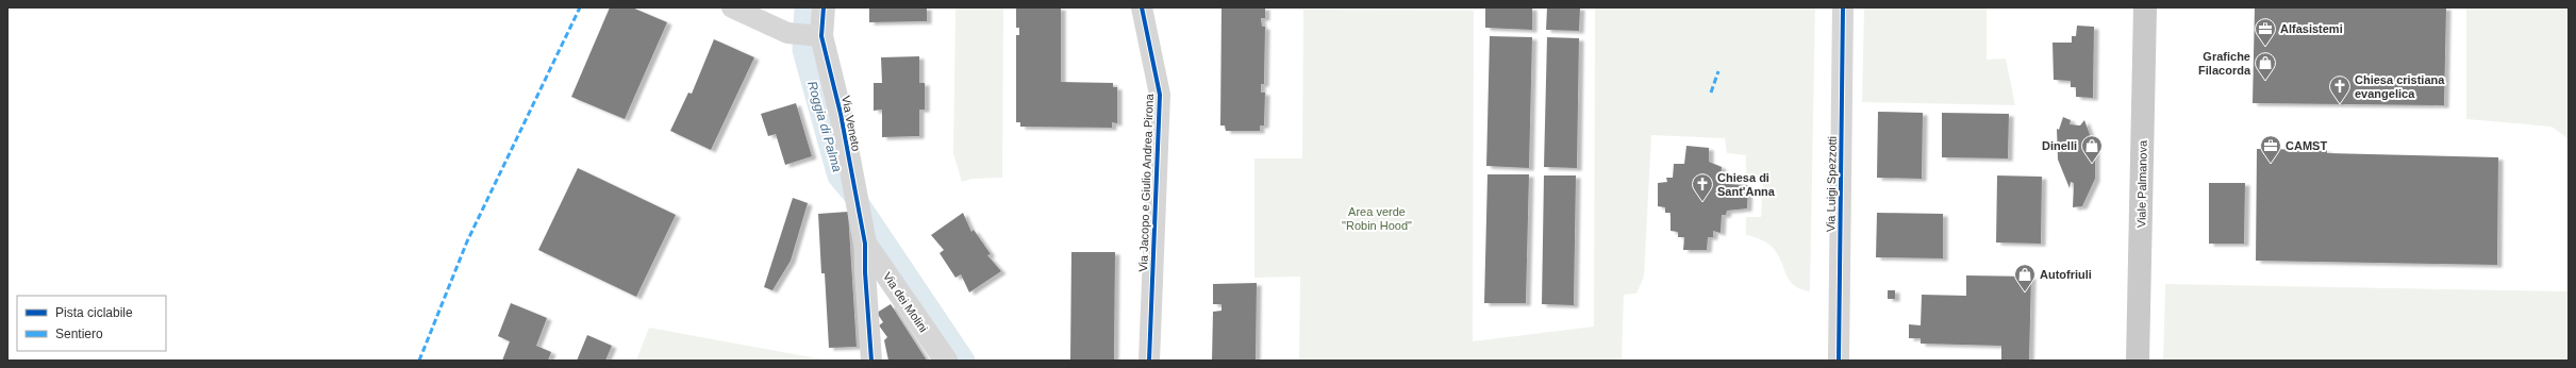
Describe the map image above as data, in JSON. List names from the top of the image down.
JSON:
{
  "streets": {
    "main road": ["Viale Palmanova"],
    "street": [
      "Via Veneto",
      "Via Jacopo e Giulio Andrea Pirona",
      "Via Luigi Spezzotti",
      "Via dei Molini"
    ]
  },
  "crossings": [
    ["Via Veneto", "Via dei Molini"]
  ],
  "water": ["Roggia di Palma"],
  "parks": ["Area verde \"Robin Hood\""],
  "places": {
    "office": ["Alfasistemi", "CAMST"],
    "shop": ["Grafiche Filacorda", "Dinelli", "Autofriuli"],
    "church": ["Chiesa cristiana evangelica", "Chiesa di Sant'Anna"]
  },
  "legend": ["Pista ciclabile", "Sentiero"]
}
